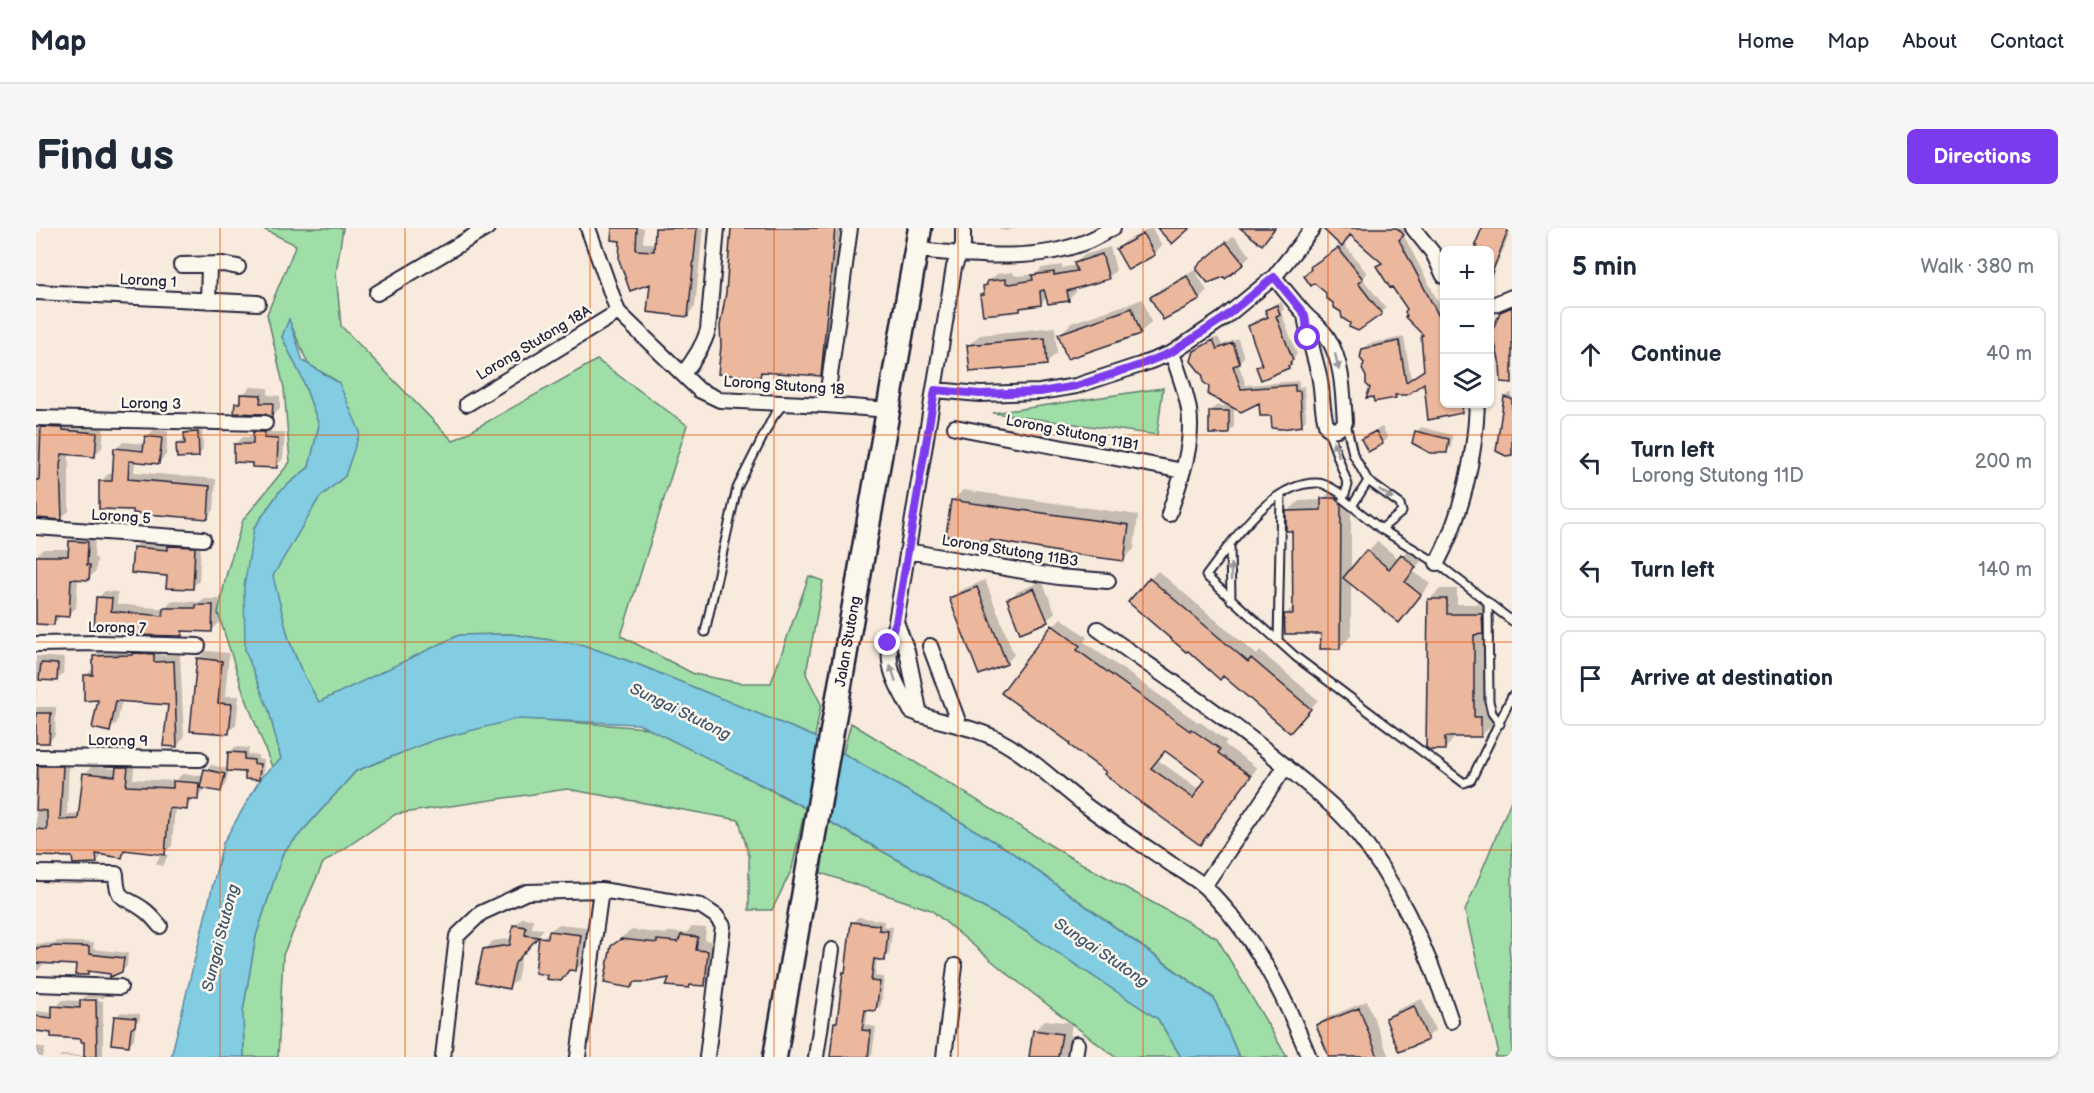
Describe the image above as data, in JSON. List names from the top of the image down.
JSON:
{
  "streets": {
    "main road": ["Jalan Stutong"],
    "street": [
      "Lorong 1",
      "Lorong Stutong 18A",
      "Lorong Stutong 18",
      "Lorong 3",
      "Lorong Stutong 11B1",
      "Lorong 5",
      "Lorong Stutong 11B3",
      "Lorong 7",
      "Lorong 9"
    ]
  },
  "crossings": [
    ["Lorong Stutong 18A", "Lorong Stutong 18"],
    ["Lorong Stutong 18", "Jalan Stutong"]
  ],
  "water": ["Sungai Stutong"],
  "page": {
    "header": "Map",
    "nav": [
      "Home",
      "Map",
      "About",
      "Contact"
    ],
    "buttons": "Directions",
    "title": "Find us",
    "heading": ["5 min", "Walk · 380 m"],
    "map_buttons": ["+", "−"],
    "list": [
      ["Continue", "40 m"],
      ["Turn left", "Lorong Stutong 11D", "200 m"],
      ["Turn left", "140 m"],
      "Arrive at destination"
    ]
  }
}
